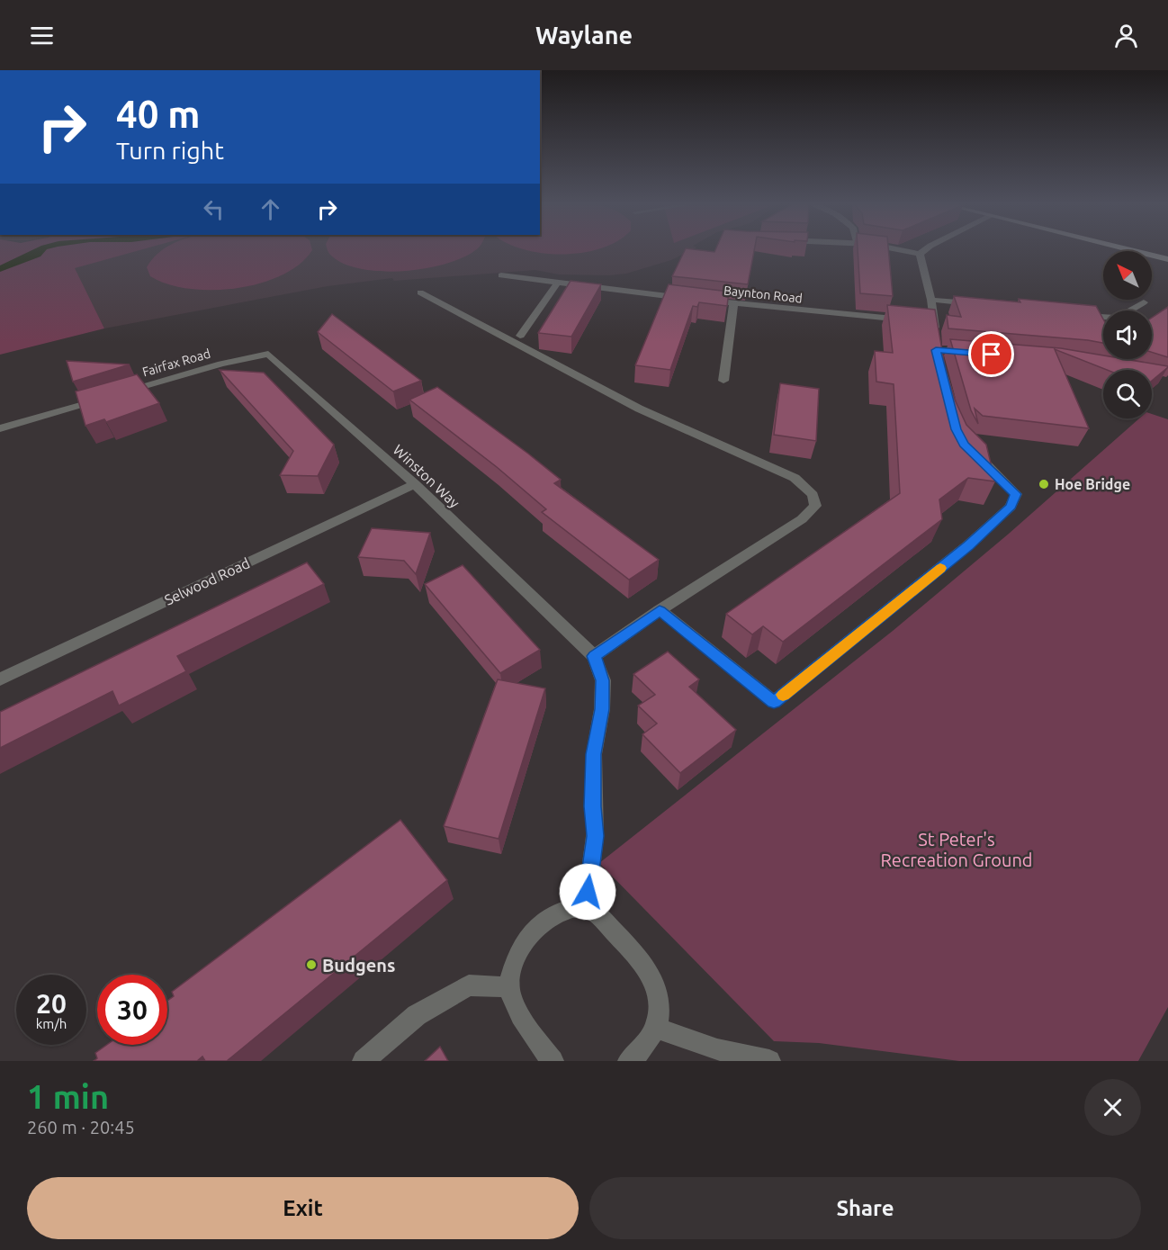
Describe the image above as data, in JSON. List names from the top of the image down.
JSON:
{
  "streets": {
    "street": [
      "Baynton Road",
      "Fairfax Road",
      "Winston Way",
      "Selwood Road"
    ]
  },
  "crossings": [
    ["Fairfax Road", "Winston Way"],
    ["Winston Way", "Selwood Road"]
  ],
  "parks": ["St Peter's Recreation Ground"],
  "places": ["Hoe Bridge", "Budgens"],
  "north": "top left",
  "page": {
    "header": "Waylane",
    "turn": ["40 m", "Turn right"],
    "speed": "20 km/h",
    "limit": "30",
    "heading": ["1 min", "260 m · 20:45"],
    "buttons": ["Exit", "Share"]
  }
}
